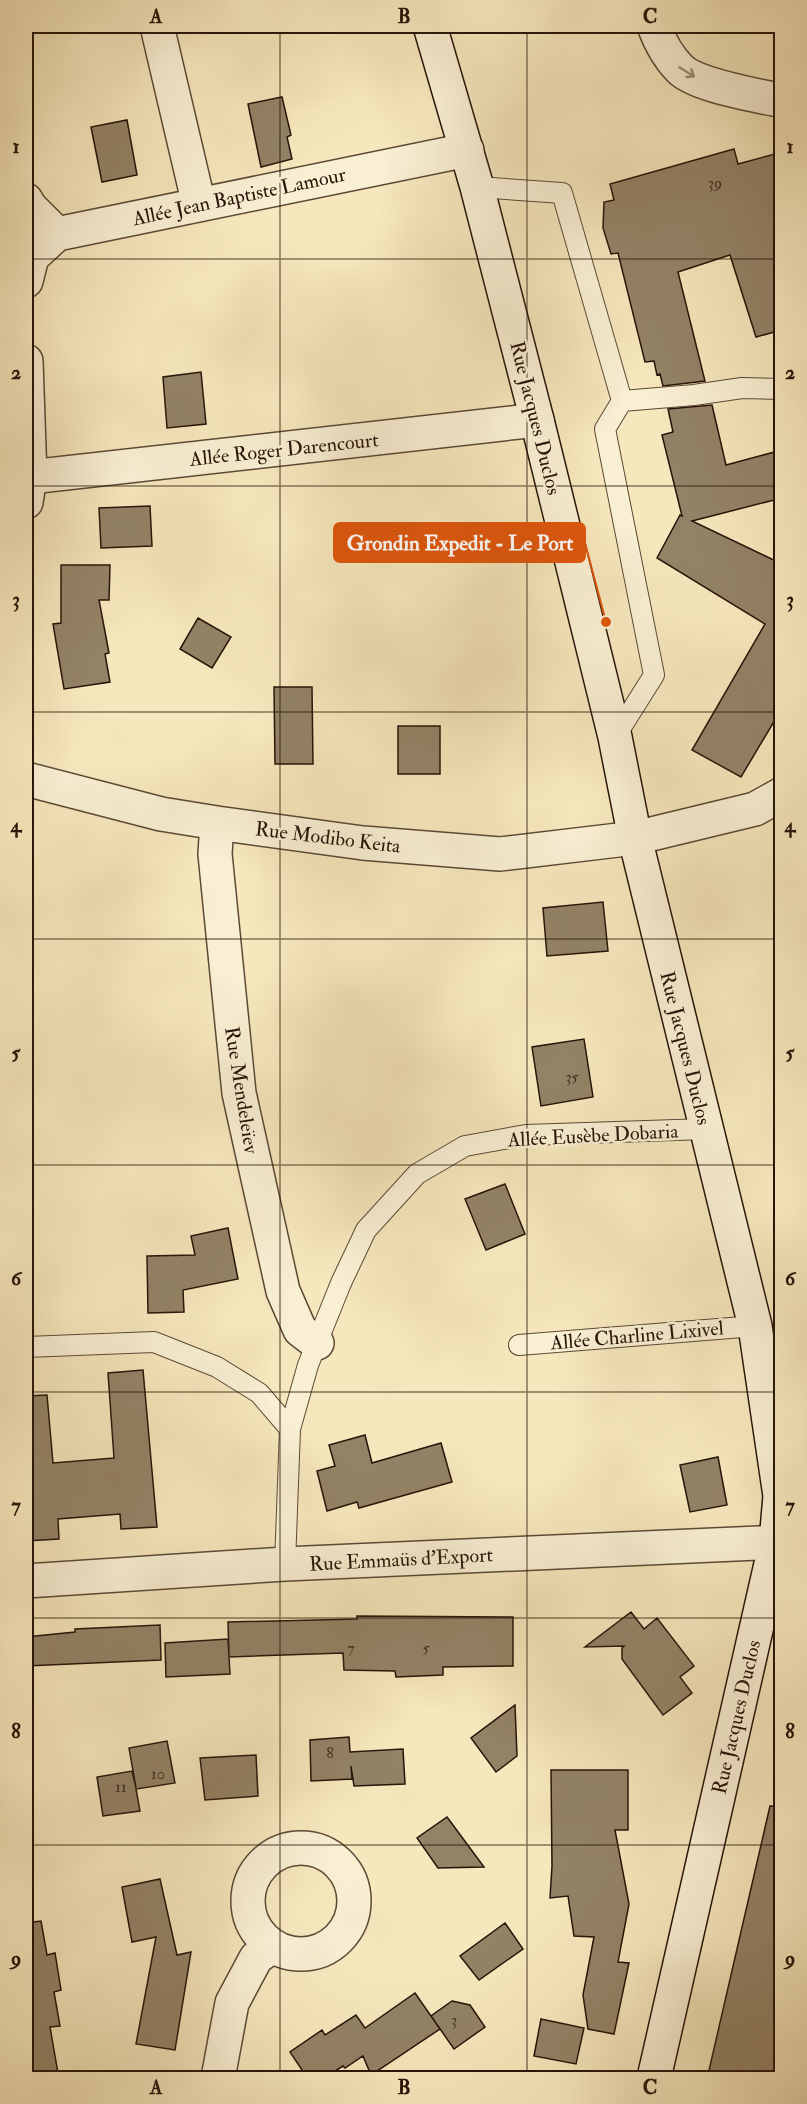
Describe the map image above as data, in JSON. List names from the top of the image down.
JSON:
{
  "streets": {
    "street": [
      "Allée Jean Baptiste Lamour",
      "Rue Jacques Duclos",
      "Allée Roger Darencourt",
      "Rue Modibo Keita",
      "Rue Mendeleïev",
      "Rue Emmaüs d'Export"
    ],
    "lane": ["Allée Eusèbe Dobaria", "Allée Charline Lixivel"]
  },
  "crossings": [
    ["Allée Jean Baptiste Lamour", "Rue Jacques Duclos"],
    ["Rue Jacques Duclos", "Allée Roger Darencourt"],
    ["Rue Jacques Duclos", "Rue Modibo Keita"],
    ["Rue Jacques Duclos", "Allée Eusèbe Dobaria"],
    ["Rue Jacques Duclos", "Allée Charline Lixivel"],
    ["Rue Jacques Duclos", "Rue Emmaüs d'Export"],
    ["Rue Modibo Keita", "Rue Mendeleïev"],
    ["Rue Mendeleïev", "Allée Eusèbe Dobaria"],
    ["Allée Eusèbe Dobaria", "Rue Emmaüs d'Export"]
  ],
  "places": ["Grondin Expedit - Le Port"],
  "house_numbers": [
    "39",
    "35",
    "7",
    "5",
    "8",
    "10",
    "11",
    "3"
  ],
  "grid": {
    "columns": ["A", "B", "C"],
    "rows": [
      "1",
      "2",
      "3",
      "4",
      "5",
      "6",
      "7",
      "8",
      "9"
    ]
  }
}
